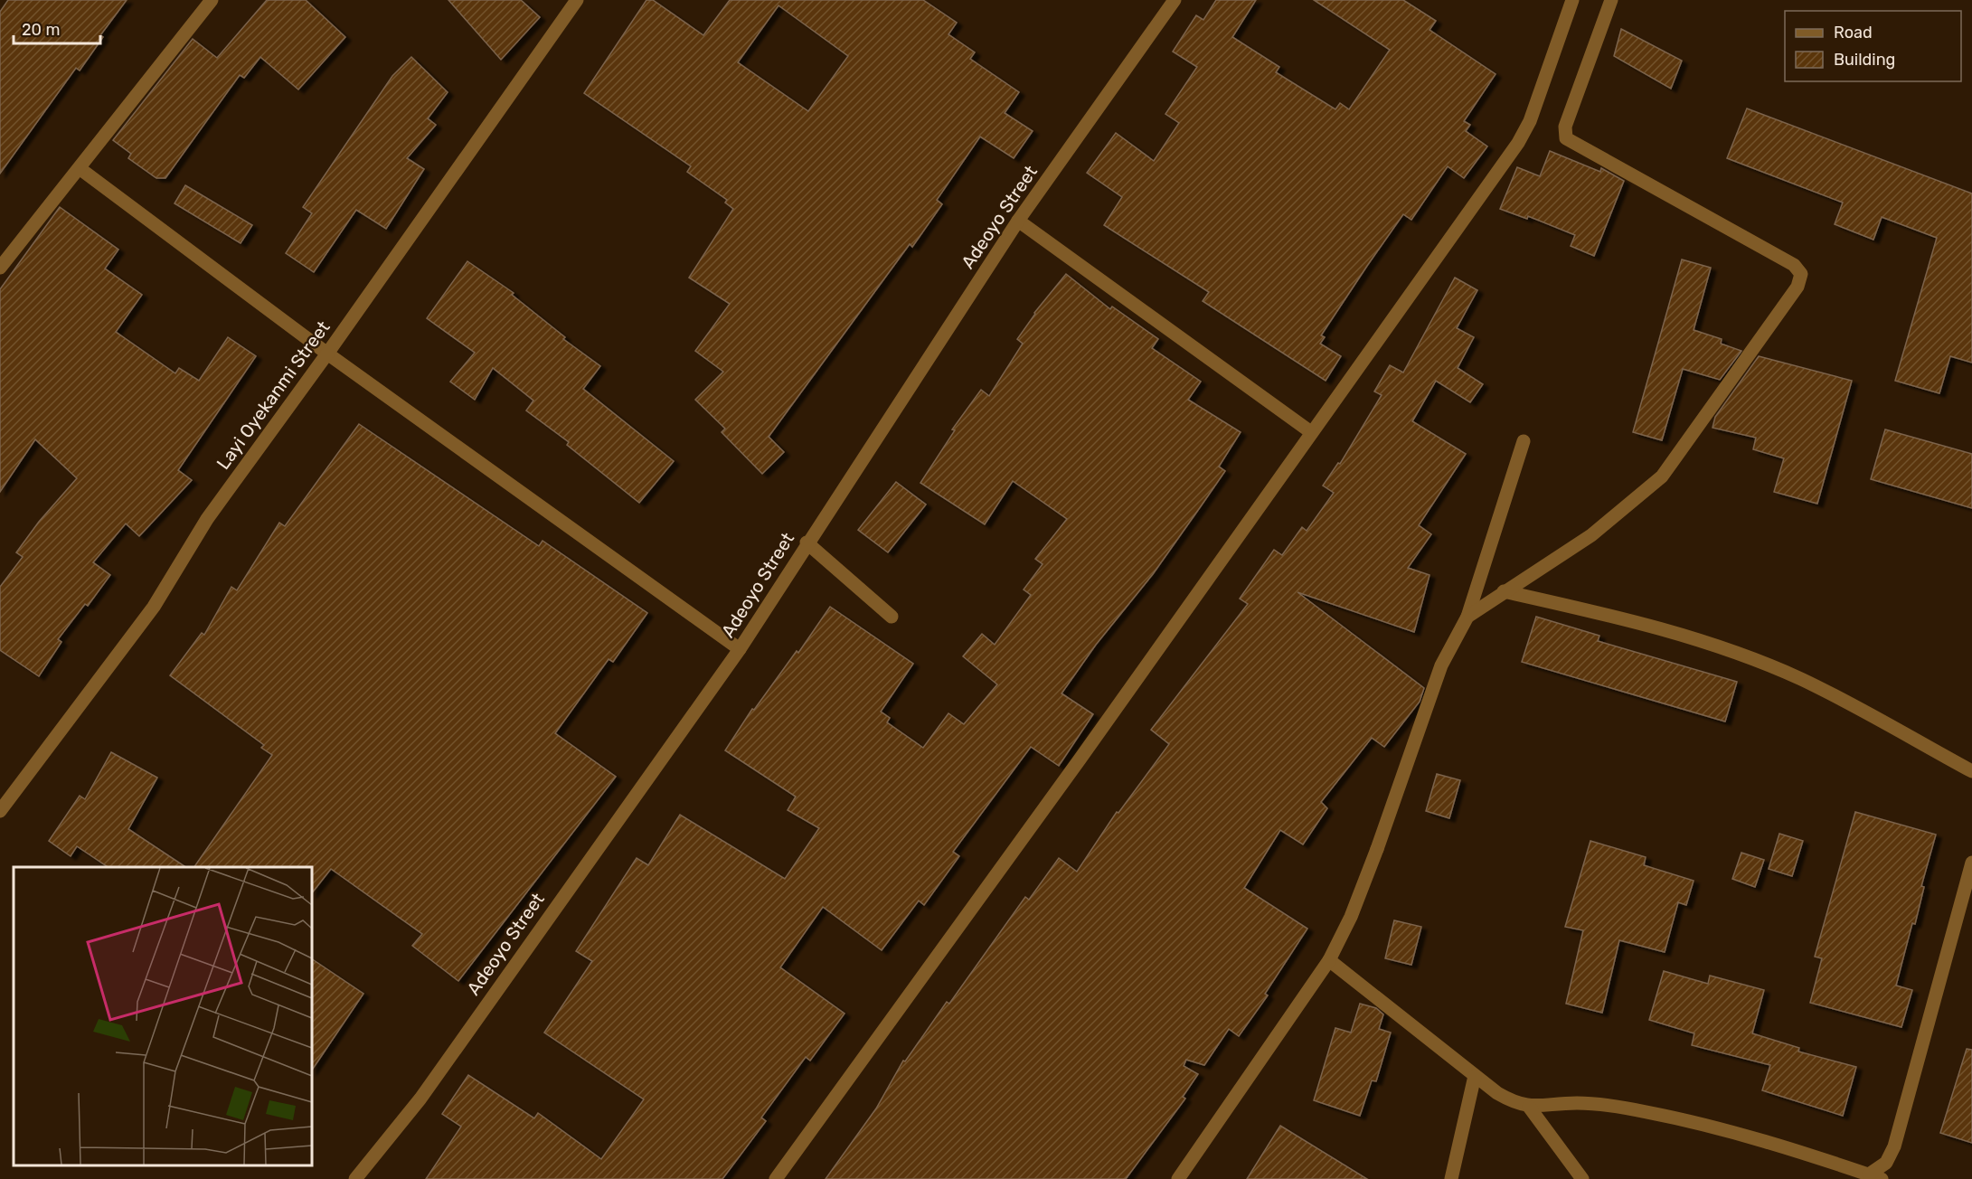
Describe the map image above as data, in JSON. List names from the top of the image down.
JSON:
{
  "streets": {
    "street": ["Adeoyo Street", "Layi Oyekanmi Street"]
  },
  "legend": ["Road", "Building"],
  "scale_bar": "20 m"
}
